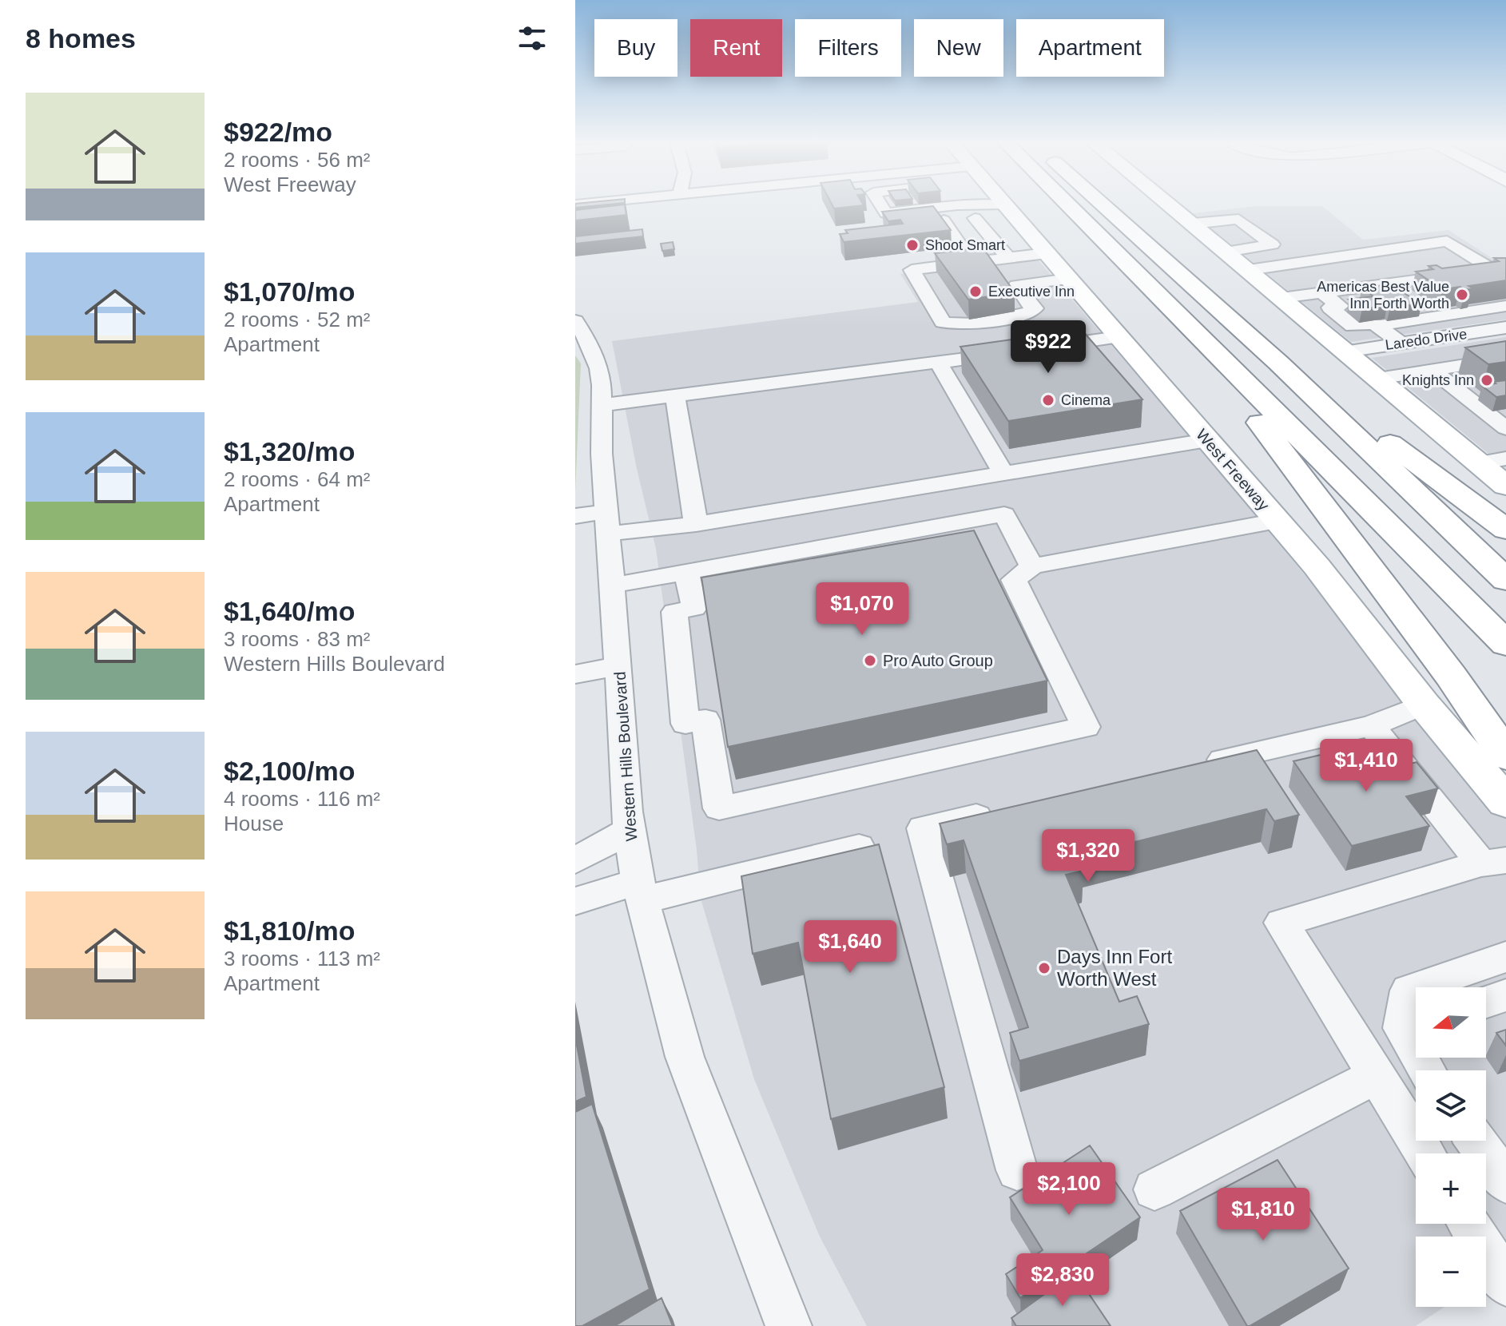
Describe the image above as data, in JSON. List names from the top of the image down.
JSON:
{
  "streets": {
    "main road": ["West Freeway"],
    "street": ["Laredo Drive", "Western Hills Boulevard"]
  },
  "places": [
    "Shoot Smart",
    "Executive Inn",
    "Americas Best Value Inn Forth Worth",
    "Knights Inn",
    "Cinema",
    "Pro Auto Group",
    "Days Inn Fort Worth West"
  ],
  "north": "left",
  "page": {
    "heading": "8 homes",
    "chip": [
      "Buy",
      "Rent",
      "Filters",
      "New",
      "Apartment"
    ],
    "list": [
      {
        "name": "$922/mo",
        "note": "2 rooms · 56 m² · West Freeway"
      },
      {
        "name": "$1,070/mo",
        "note": "2 rooms · 52 m² · Apartment"
      },
      {
        "name": "$1,320/mo",
        "note": "2 rooms · 64 m² · Apartment"
      },
      {
        "name": "$1,640/mo",
        "note": "3 rooms · 83 m² · Western Hills Boulevard"
      },
      {
        "name": "$2,100/mo",
        "note": "4 rooms · 116 m² · House"
      },
      {
        "name": "$1,810/mo",
        "note": "3 rooms · 113 m² · Apartment"
      }
    ],
    "price": [
      "$922",
      "$1,070",
      "$1,410",
      "$1,320",
      "$1,640",
      "$2,100",
      "$1,810",
      "$2,830"
    ],
    "map_buttons": ["+", "−"]
  }
}
